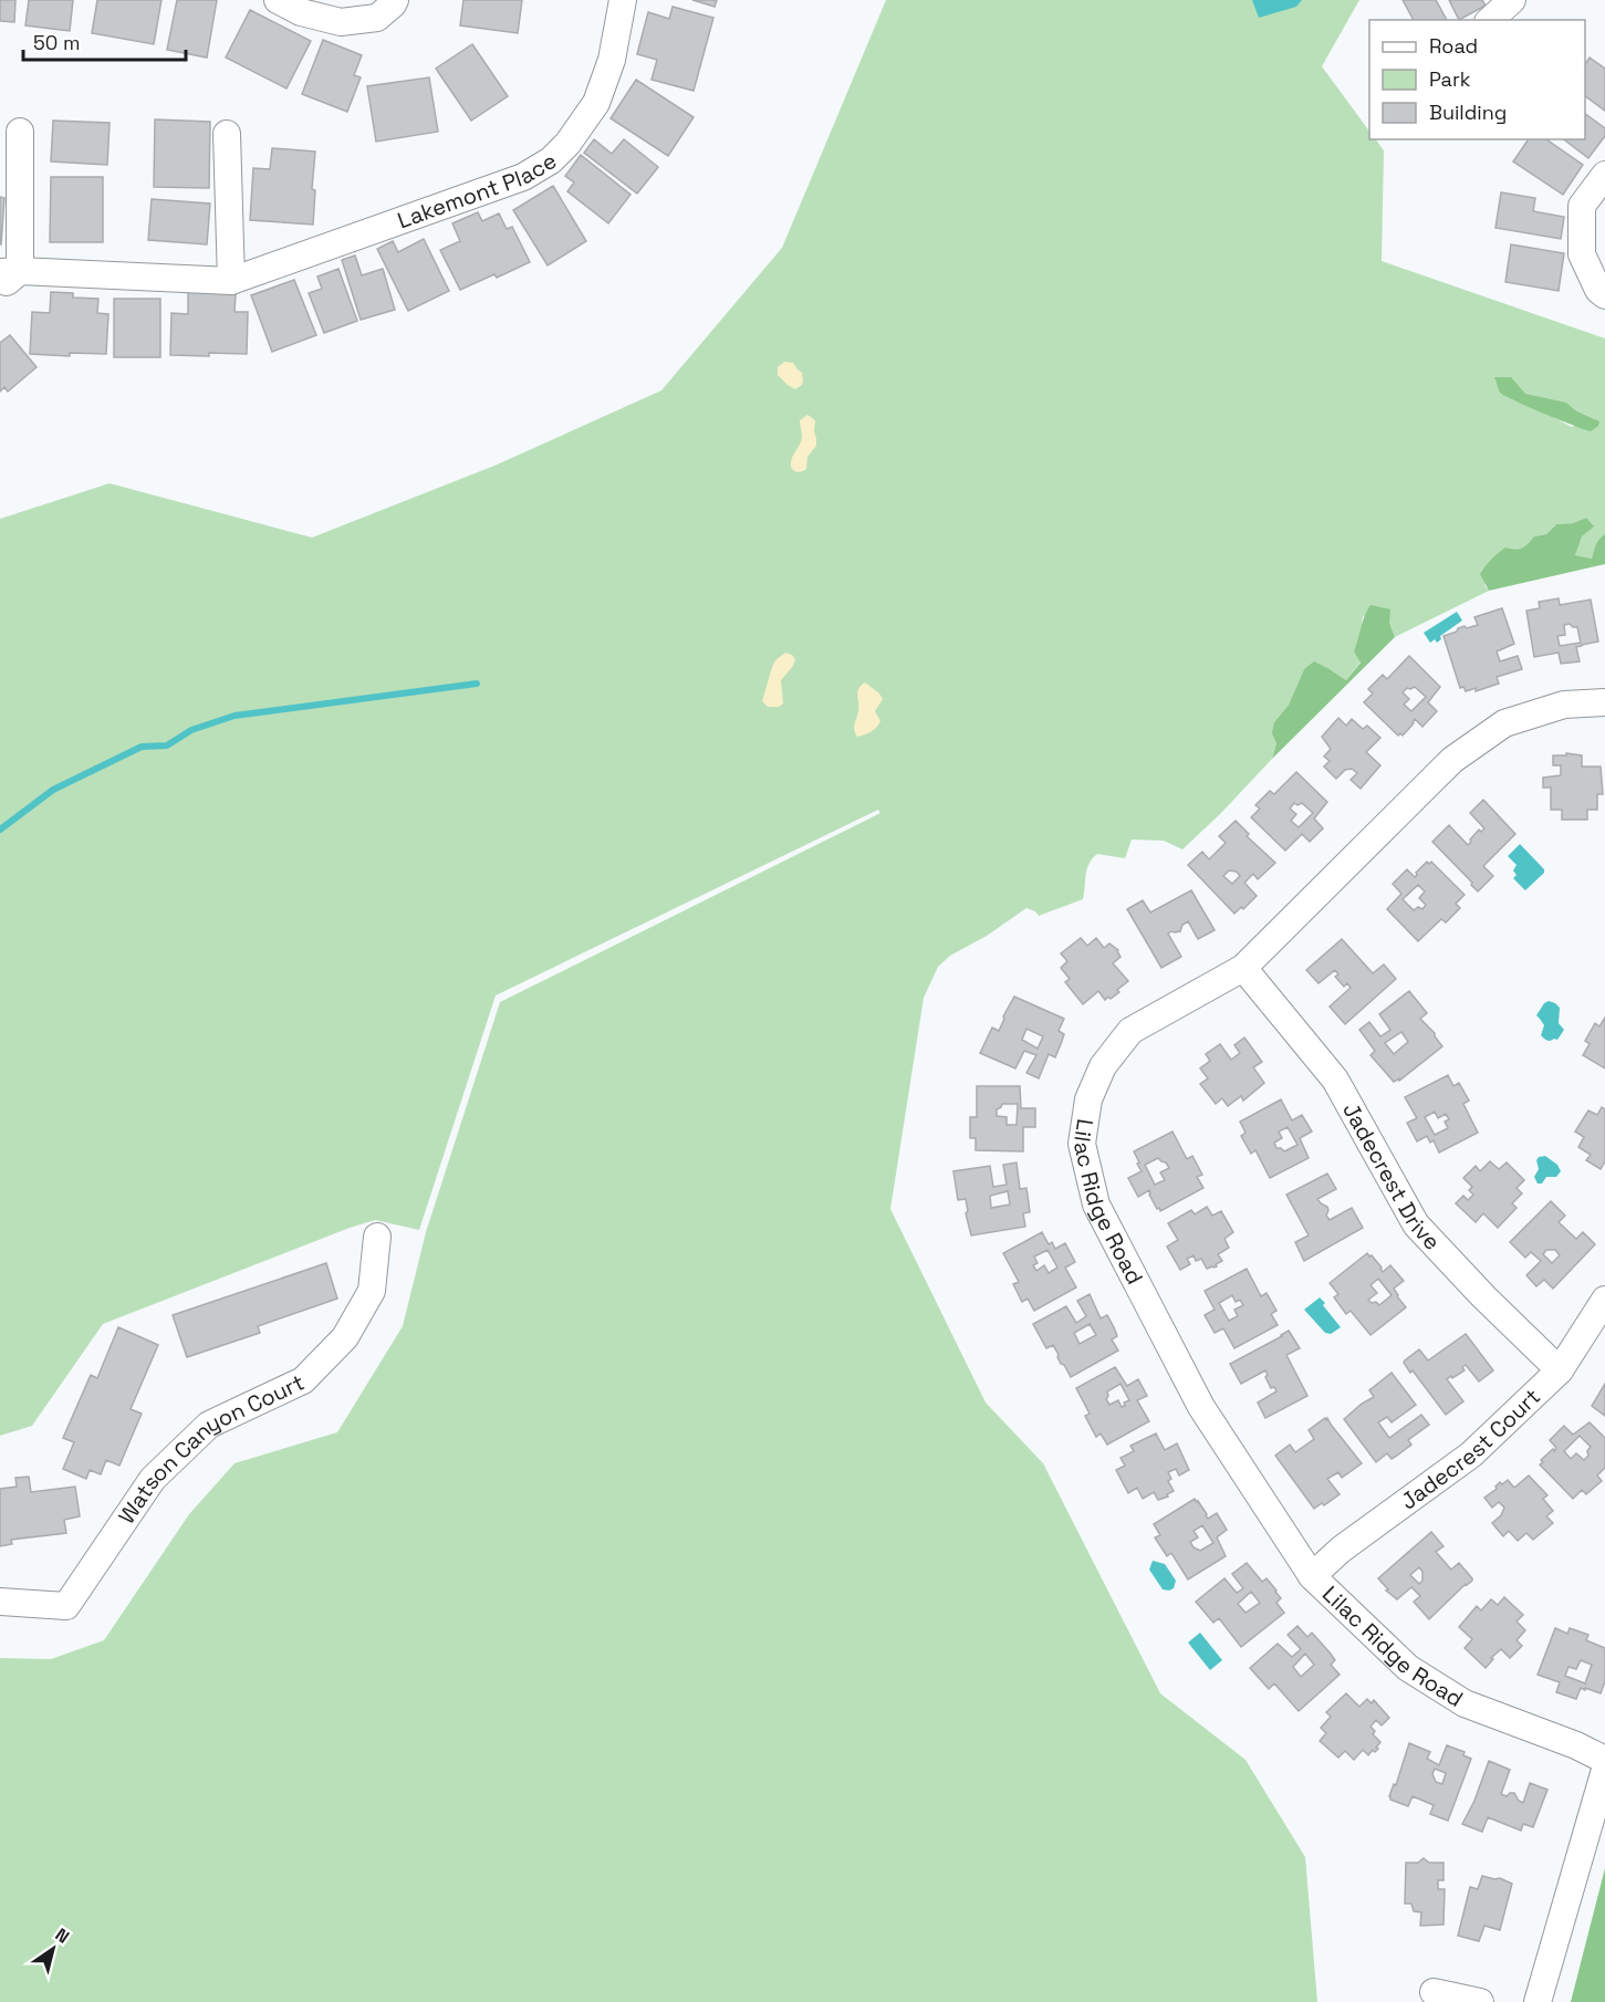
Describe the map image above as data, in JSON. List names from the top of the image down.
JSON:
{
  "streets": {
    "street": [
      "Lakemont Place",
      "Jadecrest Drive",
      "Lilac Ridge Road",
      "Jadecrest Court",
      "Watson Canyon Court"
    ]
  },
  "crossings": [
    ["Jadecrest Drive", "Lilac Ridge Road"],
    ["Jadecrest Drive", "Jadecrest Court"],
    ["Lilac Ridge Road", "Jadecrest Court"]
  ],
  "legend": ["Road", "Park", "Building"],
  "scale_bar": "50 m",
  "north": "top right"
}
